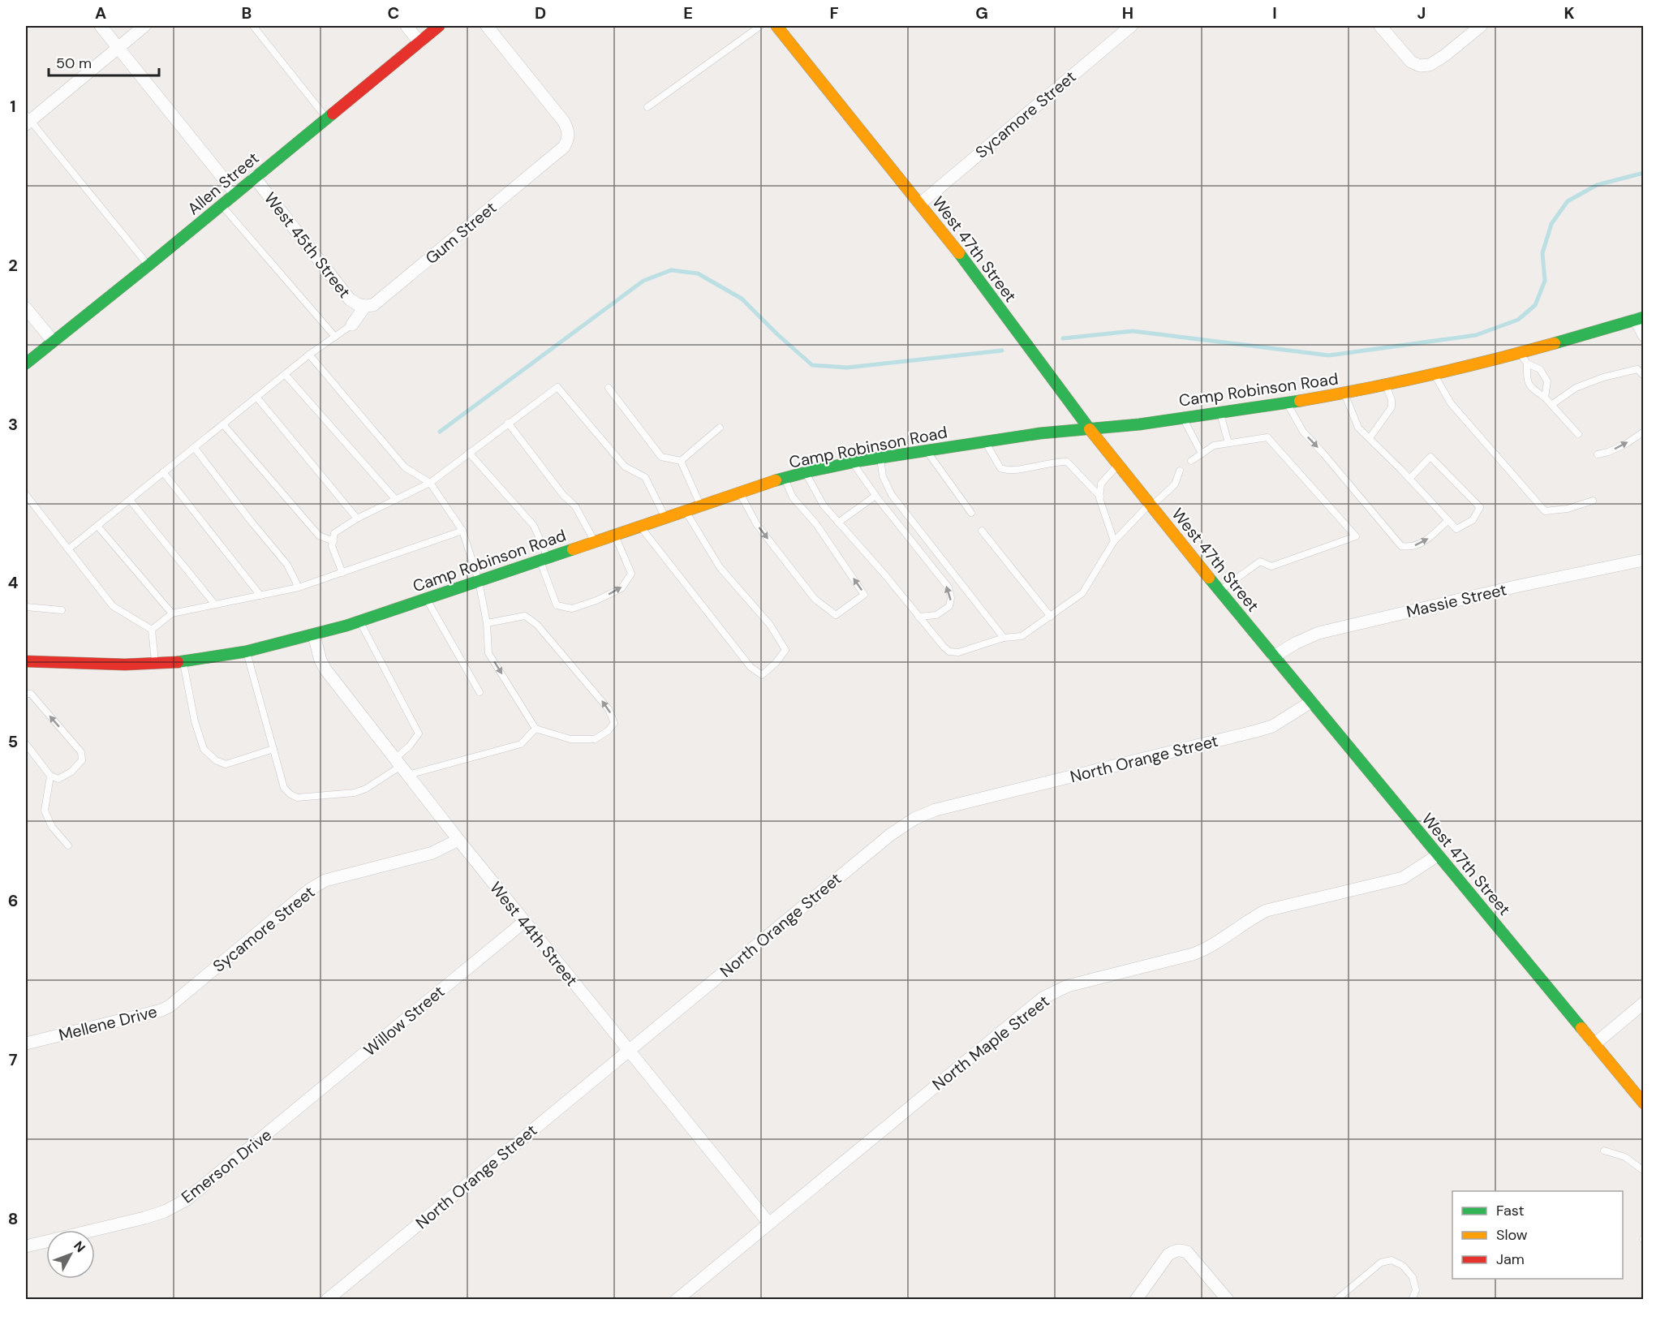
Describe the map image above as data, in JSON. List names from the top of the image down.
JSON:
{
  "streets": {
    "main road": ["Allen Street", "West 47th Street", "Camp Robinson Road"],
    "street": [
      "Sycamore Street",
      "Gum Street",
      "West 45th Street",
      "Massie Street",
      "North Orange Street",
      "West 44th Street",
      "Willow Street",
      "Mellene Drive",
      "North Maple Street",
      "Emerson Drive"
    ]
  },
  "crossings": [
    ["Sycamore Street", "West 47th Street"],
    ["Sycamore Street", "West 44th Street"],
    ["Sycamore Street", "Mellene Drive"],
    ["Allen Street", "West 45th Street"],
    ["Gum Street", "West 45th Street"],
    ["West 47th Street", "Camp Robinson Road"],
    ["West 47th Street", "Massie Street"],
    ["West 47th Street", "North Orange Street"],
    ["West 47th Street", "North Maple Street"],
    ["Camp Robinson Road", "West 44th Street"],
    ["North Orange Street", "West 44th Street"],
    ["West 44th Street", "Willow Street"],
    ["West 44th Street", "North Maple Street"],
    ["Willow Street", "Emerson Drive"]
  ],
  "legend": ["Fast", "Slow", "Jam"],
  "scale_bar": "50 m",
  "north": "top right",
  "grid": {
    "columns": [
      "A",
      "B",
      "C",
      "D",
      "E",
      "F",
      "G",
      "H",
      "I",
      "J",
      "K"
    ],
    "rows": [
      "1",
      "2",
      "3",
      "4",
      "5",
      "6",
      "7",
      "8"
    ]
  }
}
